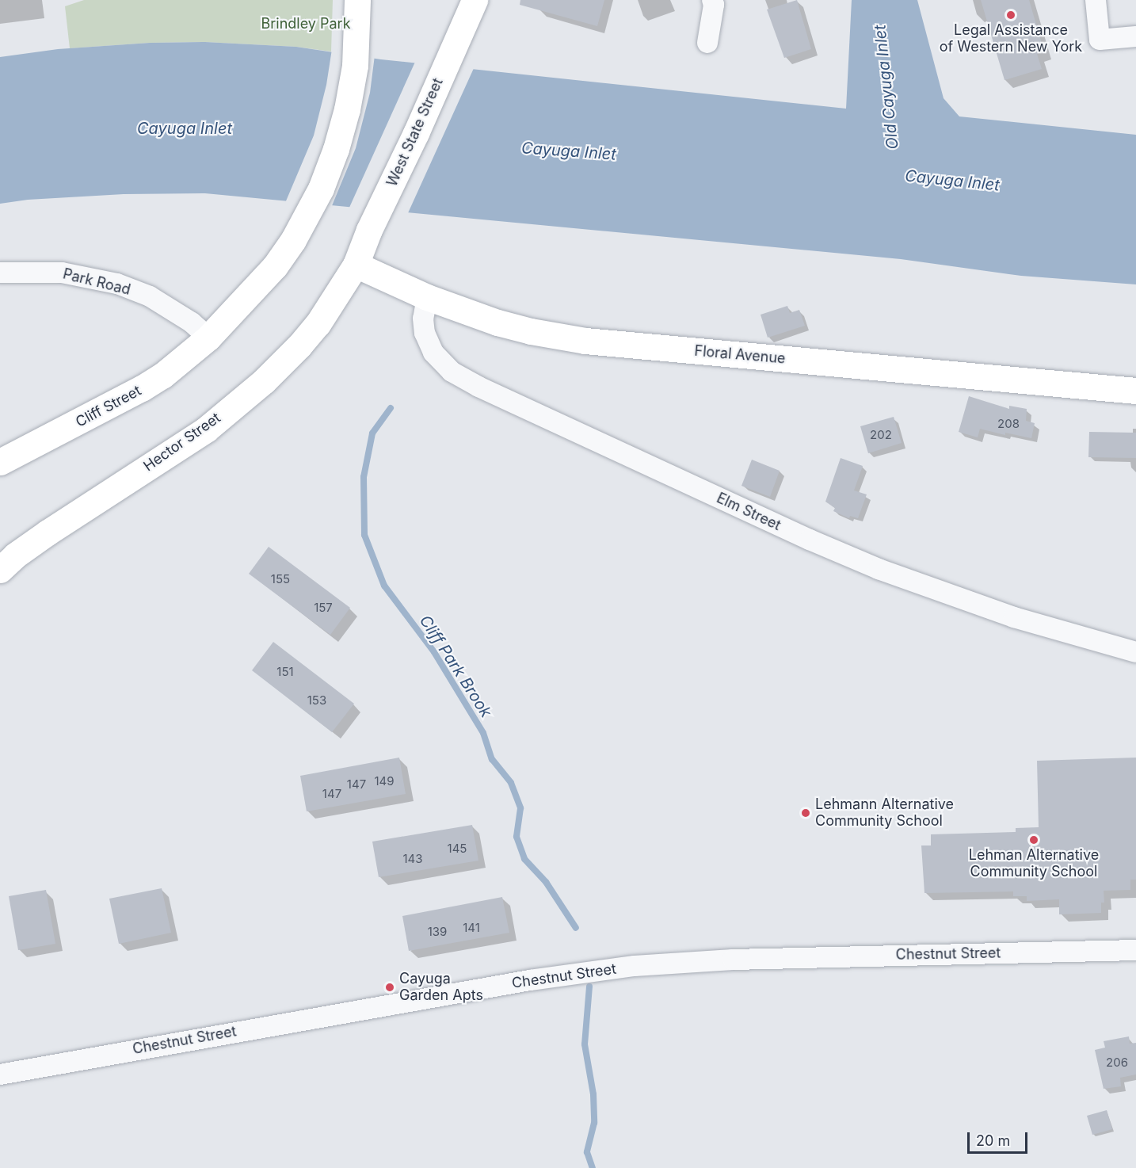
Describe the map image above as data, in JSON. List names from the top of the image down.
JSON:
{
  "streets": {
    "main road": [
      "West State Street",
      "Floral Avenue",
      "Cliff Street",
      "Hector Street"
    ],
    "street": ["Park Road", "Elm Street", "Chestnut Street"]
  },
  "crossings": [
    ["West State Street", "Floral Avenue"],
    ["West State Street", "Hector Street"],
    ["Park Road", "Cliff Street"],
    ["Floral Avenue", "Hector Street"],
    ["Floral Avenue", "Elm Street"]
  ],
  "water": ["Old Cayuga Inlet", "Cayuga Inlet", "Cliff Park Brook"],
  "parks": ["Brindley Park"],
  "places": [
    "Legal Assistance of Western New York",
    "Lehmann Alternative Community School",
    "Lehman Alternative Community School",
    "Cayuga Garden Apts"
  ],
  "house_numbers": [
    "208",
    "202",
    "155",
    "157",
    "151",
    "153",
    "149",
    "147",
    "147",
    "145",
    "143",
    "141",
    "139",
    "206"
  ],
  "scale_bar": "20 m"
}
